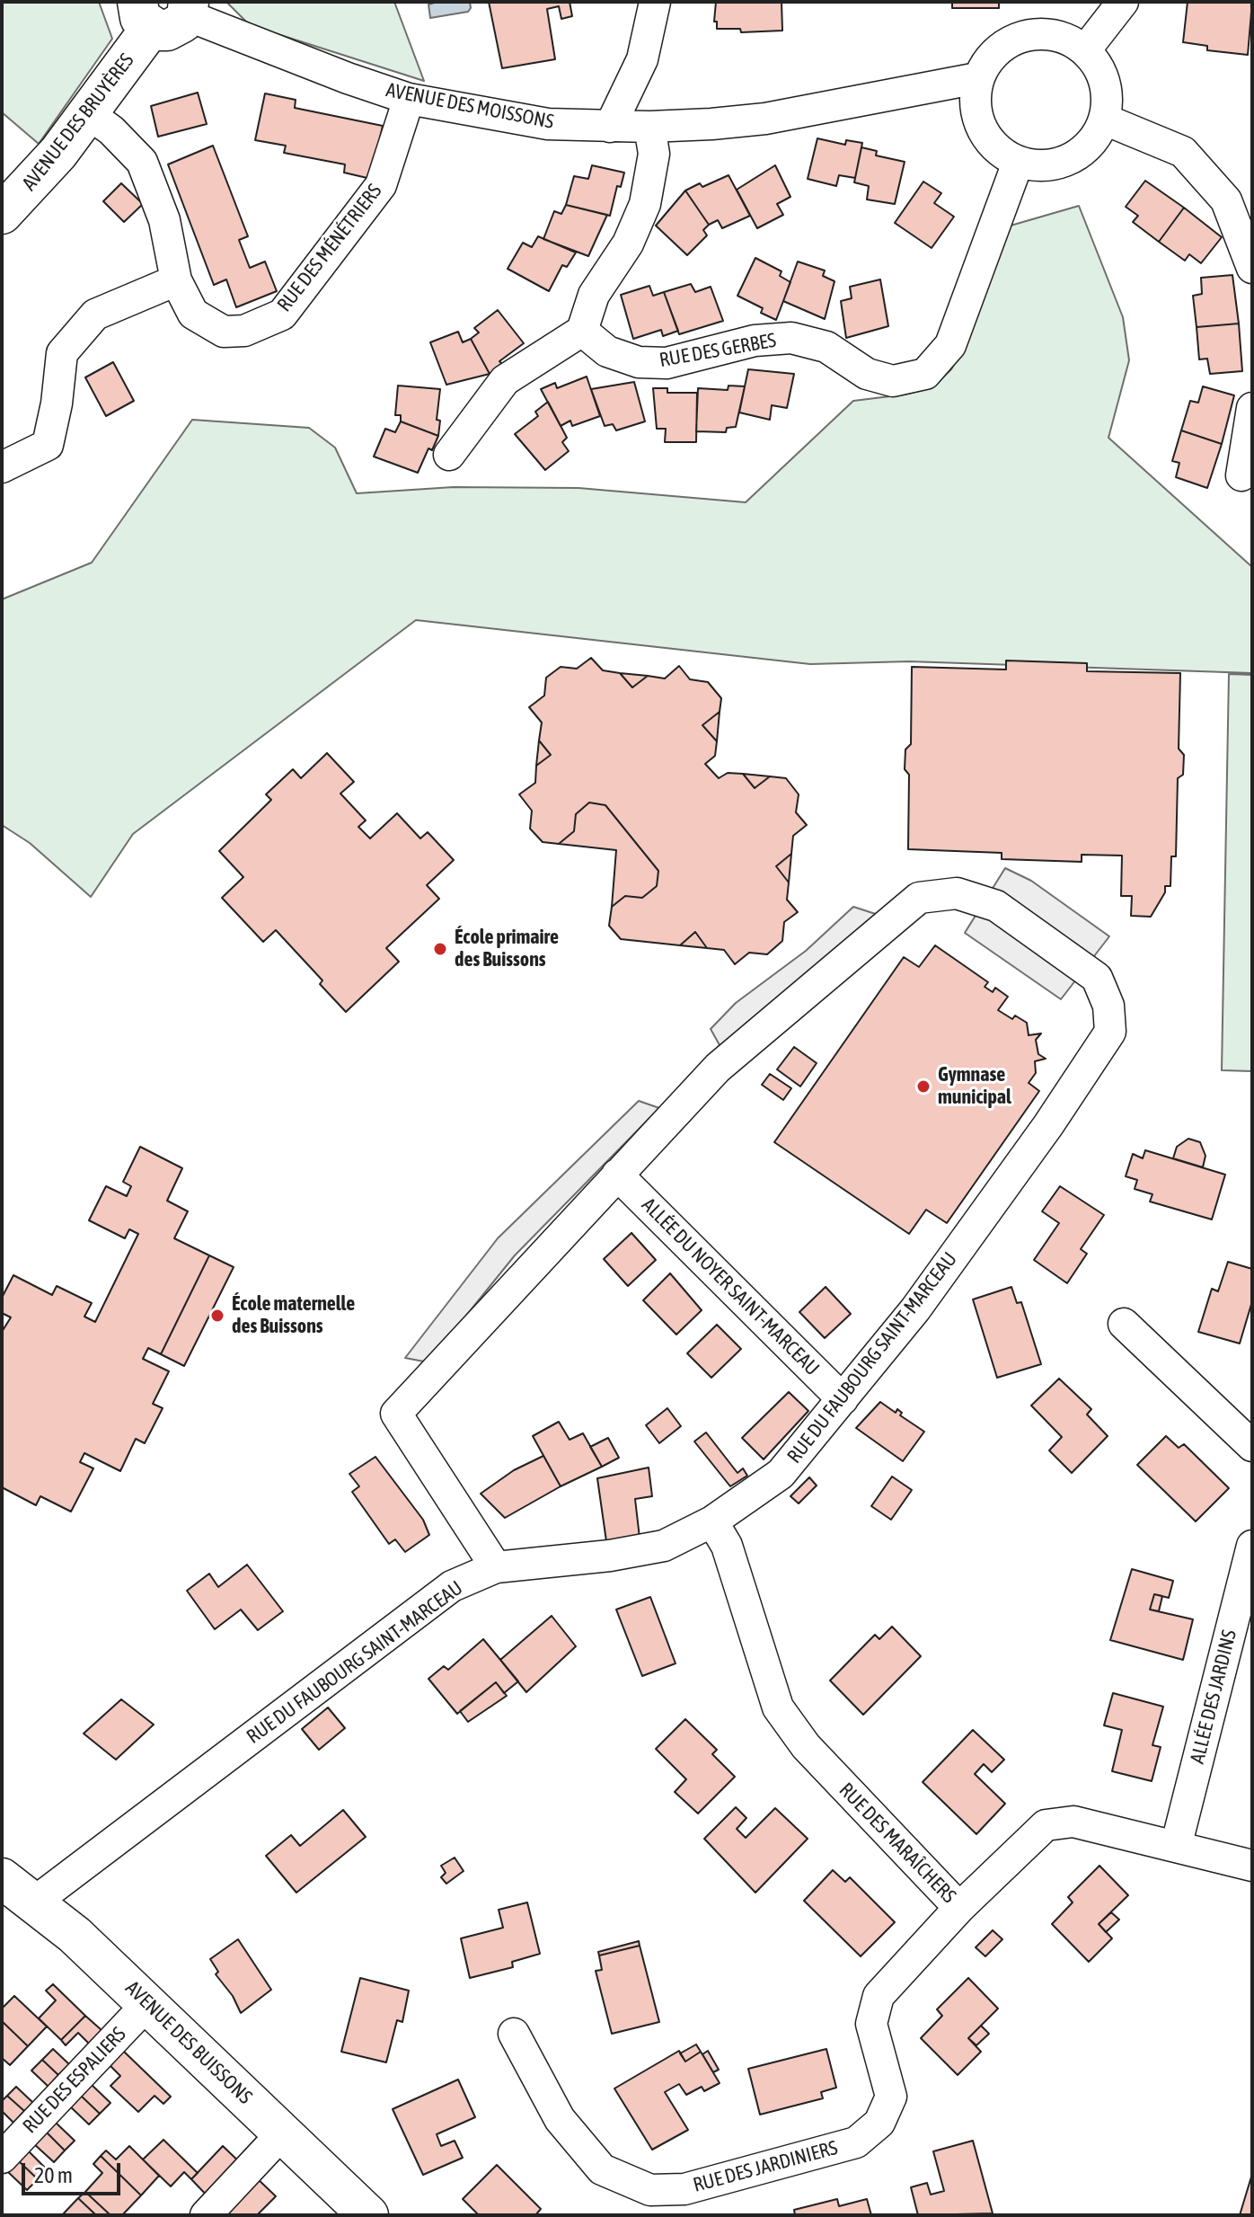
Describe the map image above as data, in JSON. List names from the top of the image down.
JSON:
{
  "streets": {
    "street": [
      "AVENUE DES MOISSONS",
      "AVENUE DES BRUYÈRES",
      "RUE DES MÉNÉTRIERS",
      "RUE DES GERBES",
      "ALLÉE DU NOYER SAINT-MARCEAU",
      "RUE DU FAUBOURG SAINT-MARCEAU",
      "ALLÉE DES JARDINS",
      "RUE DES MARAÎCHERS",
      "AVENUE DES BUISSONS",
      "RUE DES ESPALIERS",
      "RUE DES JARDINIERS"
    ]
  },
  "crossings": [
    ["AVENUE DES MOISSONS", "RUE DES MÉNÉTRIERS"],
    ["AVENUE DES MOISSONS", "RUE DES GERBES"],
    ["AVENUE DES BRUYÈRES", "RUE DES MÉNÉTRIERS"],
    ["ALLÉE DU NOYER SAINT-MARCEAU", "RUE DU FAUBOURG SAINT-MARCEAU"],
    ["RUE DU FAUBOURG SAINT-MARCEAU", "RUE DES MARAÎCHERS"],
    ["RUE DU FAUBOURG SAINT-MARCEAU", "AVENUE DES BUISSONS"],
    ["ALLÉE DES JARDINS", "RUE DES MARAÎCHERS"],
    ["RUE DES MARAÎCHERS", "RUE DES JARDINIERS"],
    ["AVENUE DES BUISSONS", "RUE DES ESPALIERS"]
  ],
  "places": ["École primaire des Buissons", "Gymnase municipal", "École maternelle des Buissons"],
  "scale_bar": "20 m"
}
